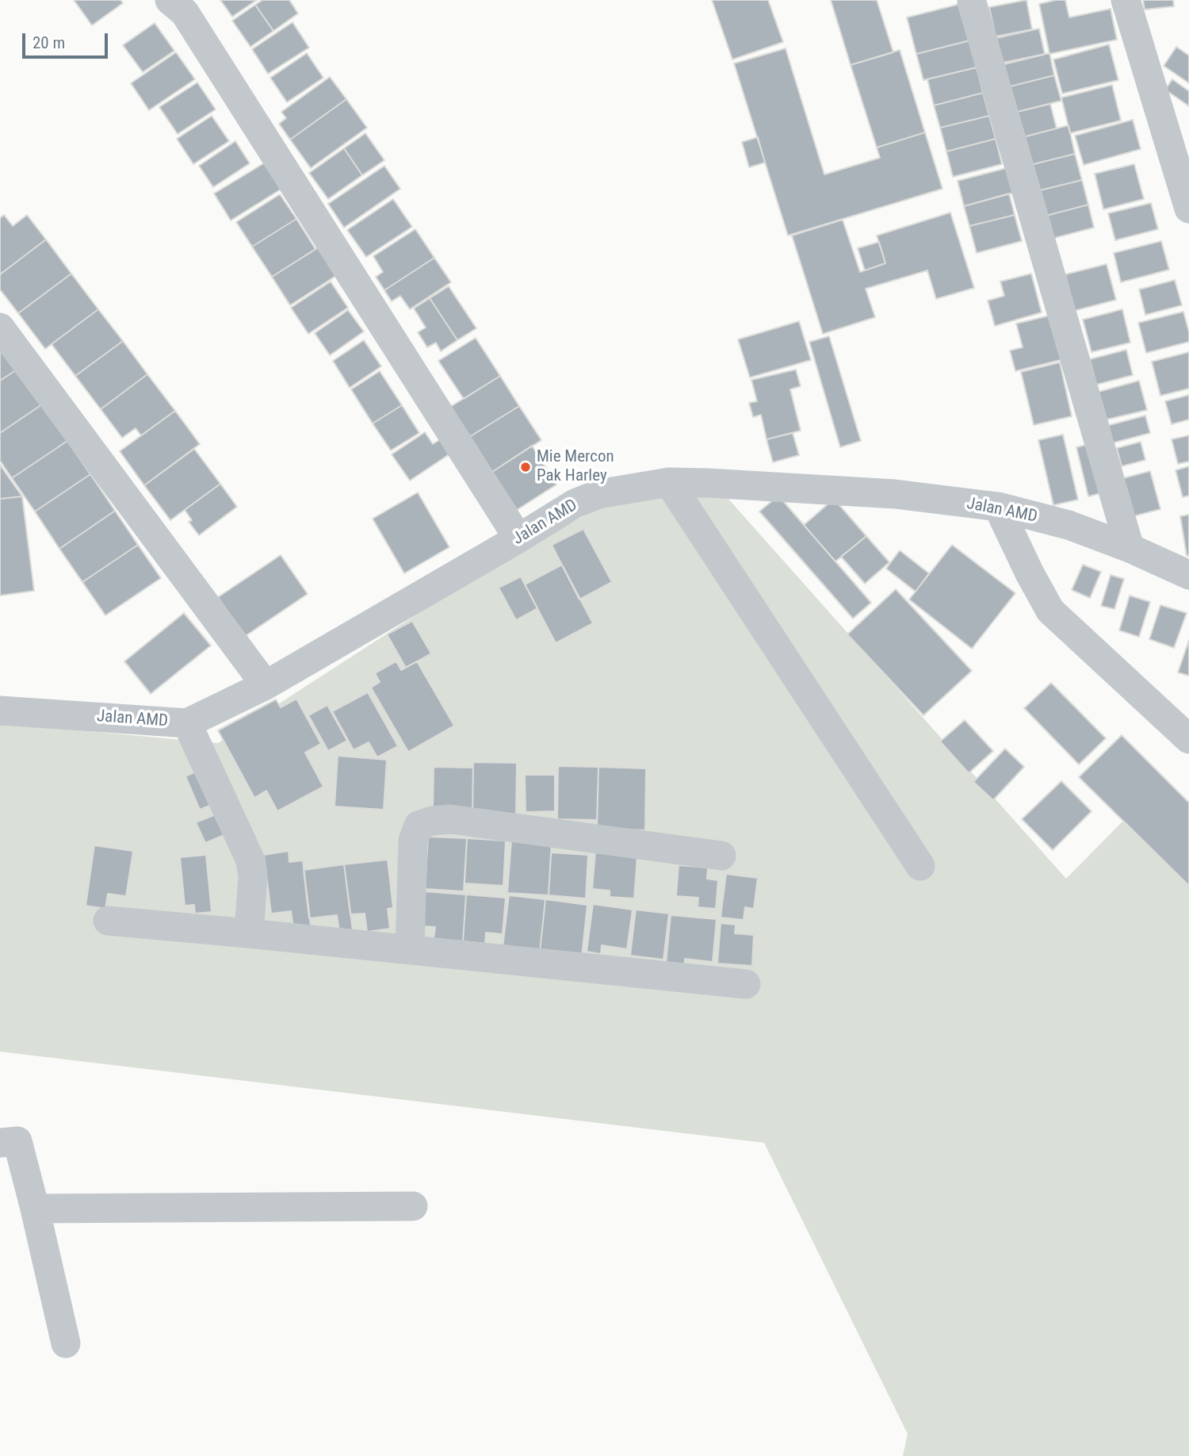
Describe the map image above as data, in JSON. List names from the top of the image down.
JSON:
{
  "streets": {
    "street": ["Jalan AMD"]
  },
  "places": ["Mie Mercon Pak Harley"],
  "scale_bar": "20 m"
}
